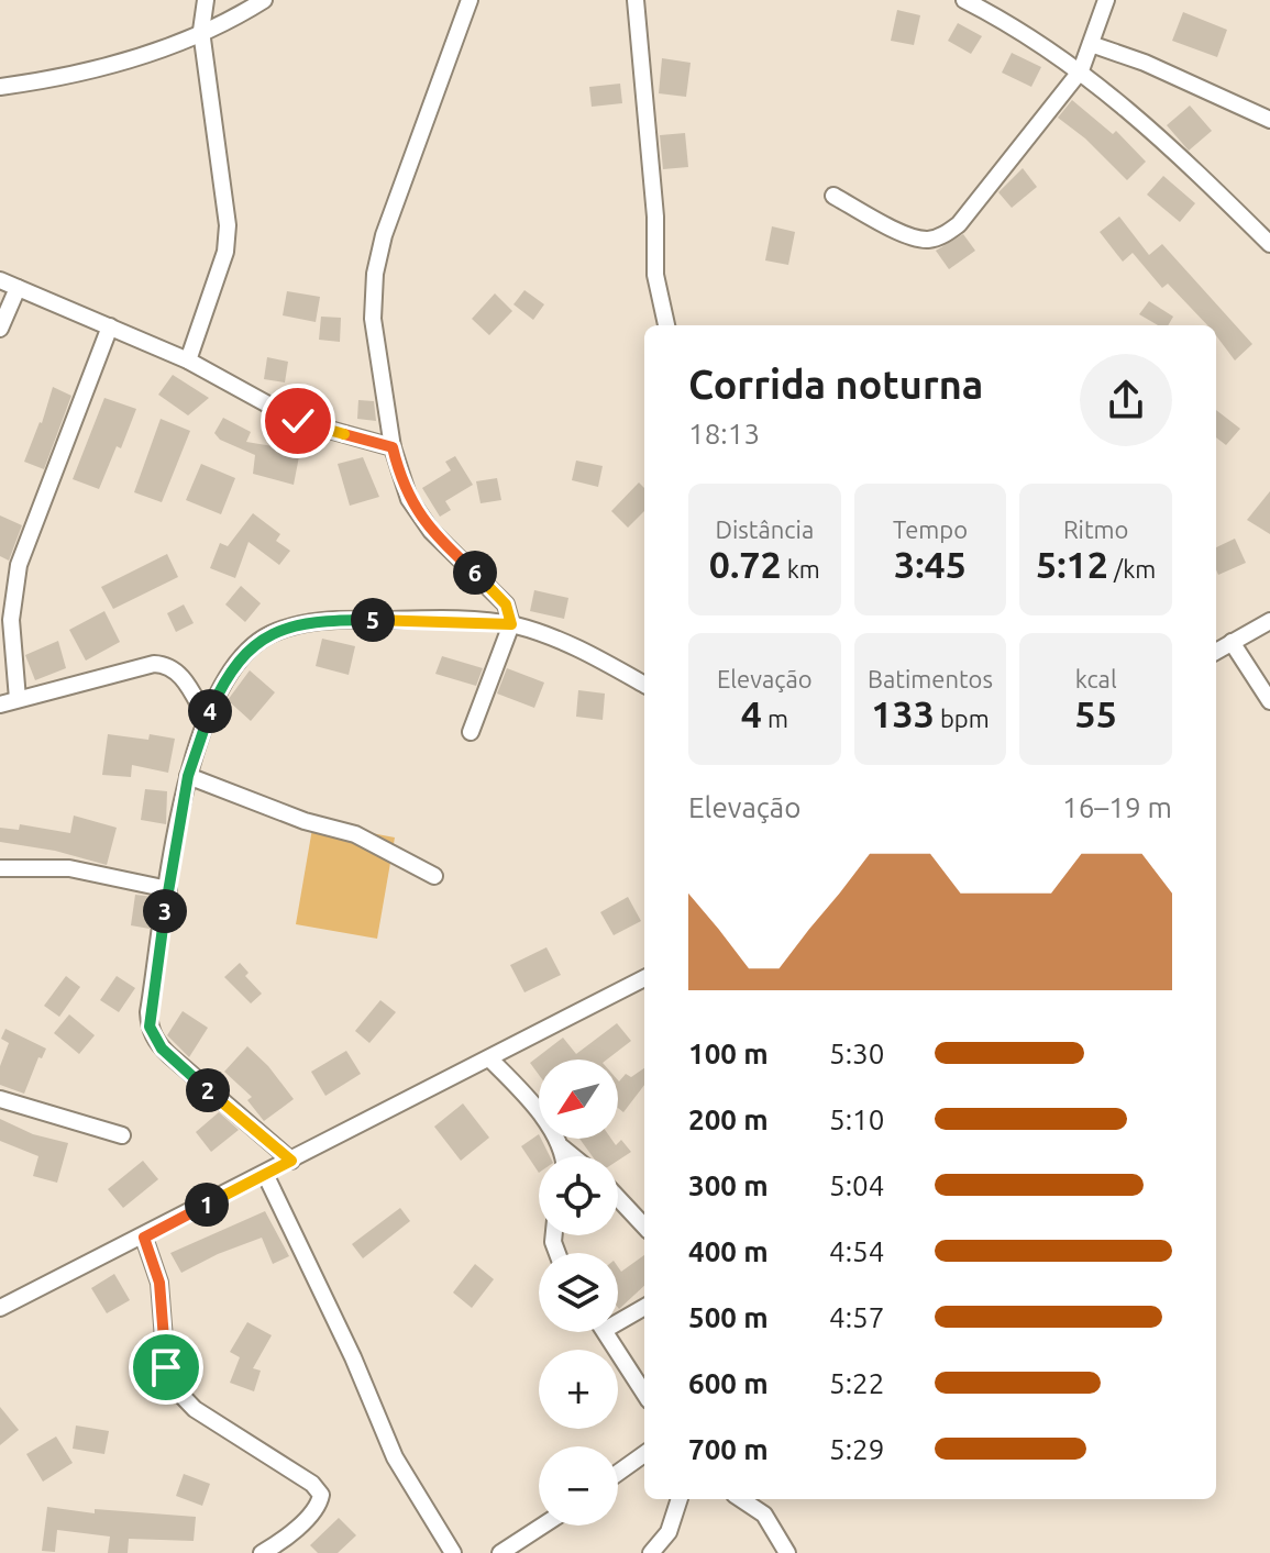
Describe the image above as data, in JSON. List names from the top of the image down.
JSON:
{
  "north": "bottom left",
  "page": {
    "heading": ["Corrida noturna", "18:13"],
    "stats": [
      ["Distância", "0.72 km"],
      ["Tempo", "3:45"],
      ["Ritmo", "5:12 /km"],
      ["Elevação", "4 m"],
      ["Batimentos", "133 bpm"],
      ["kcal", "55"]
    ],
    "pins": [
      "6",
      "5",
      "4",
      "3",
      "2",
      "1"
    ],
    "chart": ["Elevação", "16–19 m"],
    "list": [
      {
        "name": "100 m",
        "note": "5:30"
      },
      {
        "name": "200 m",
        "note": "5:10"
      },
      {
        "name": "300 m",
        "note": "5:04"
      },
      {
        "name": "400 m",
        "note": "4:54"
      },
      {
        "name": "500 m",
        "note": "4:57"
      },
      {
        "name": "600 m",
        "note": "5:22"
      },
      {
        "name": "700 m",
        "note": "5:29"
      }
    ],
    "map_buttons": ["+", "−"]
  }
}
